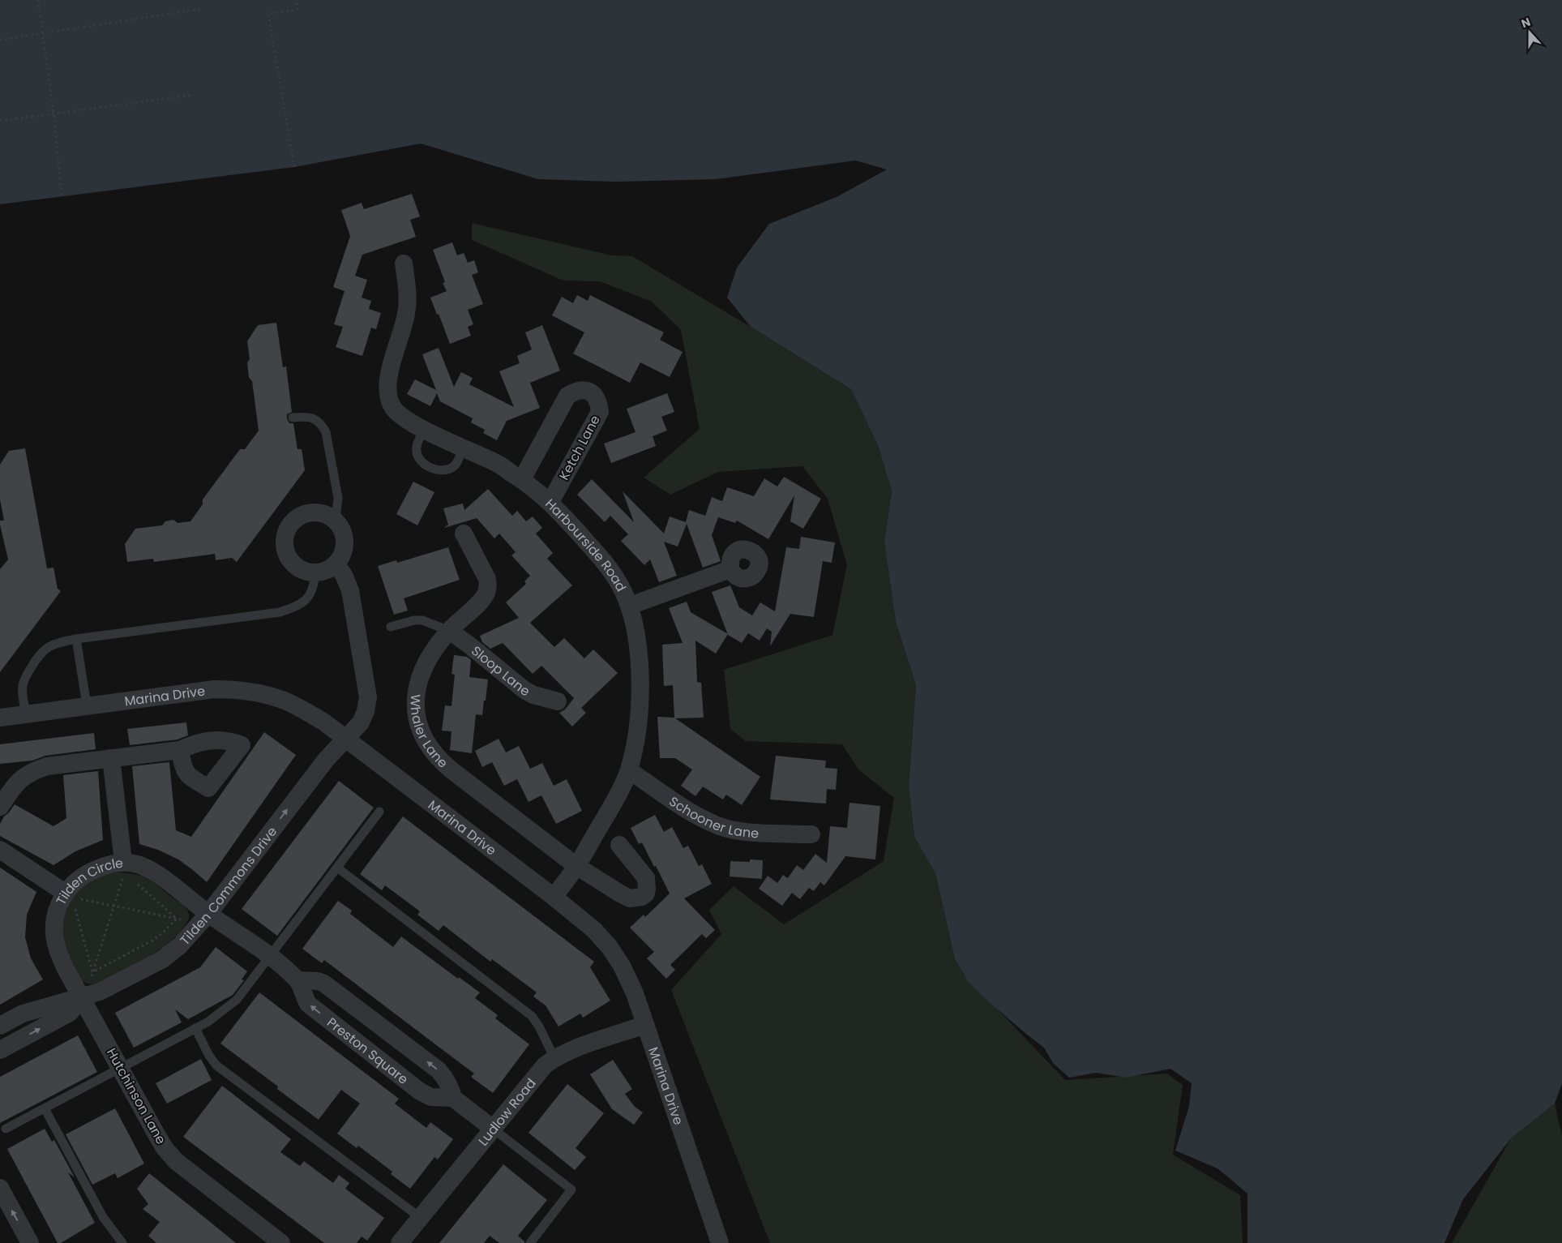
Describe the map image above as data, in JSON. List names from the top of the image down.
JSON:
{
  "streets": {
    "street": [
      "Ketch Lane",
      "Harbourside Road",
      "Sloop Lane",
      "Marina Drive",
      "Whaler Lane",
      "Schooner Lane",
      "Tilden Commons Drive",
      "Tilden Circle",
      "Preston Square",
      "Hutchinson Lane",
      "Ludlow Road"
    ]
  },
  "crossings": [
    ["Ketch Lane", "Harbourside Road"],
    ["Harbourside Road", "Marina Drive"],
    ["Harbourside Road", "Whaler Lane"],
    ["Harbourside Road", "Schooner Lane"],
    ["Sloop Lane", "Whaler Lane"],
    ["Marina Drive", "Tilden Commons Drive"],
    ["Marina Drive", "Ludlow Road"],
    ["Tilden Commons Drive", "Tilden Circle"],
    ["Tilden Commons Drive", "Hutchinson Lane"],
    ["Tilden Circle", "Hutchinson Lane"]
  ],
  "one_way": ["Preston Square"],
  "north": "top"
}
